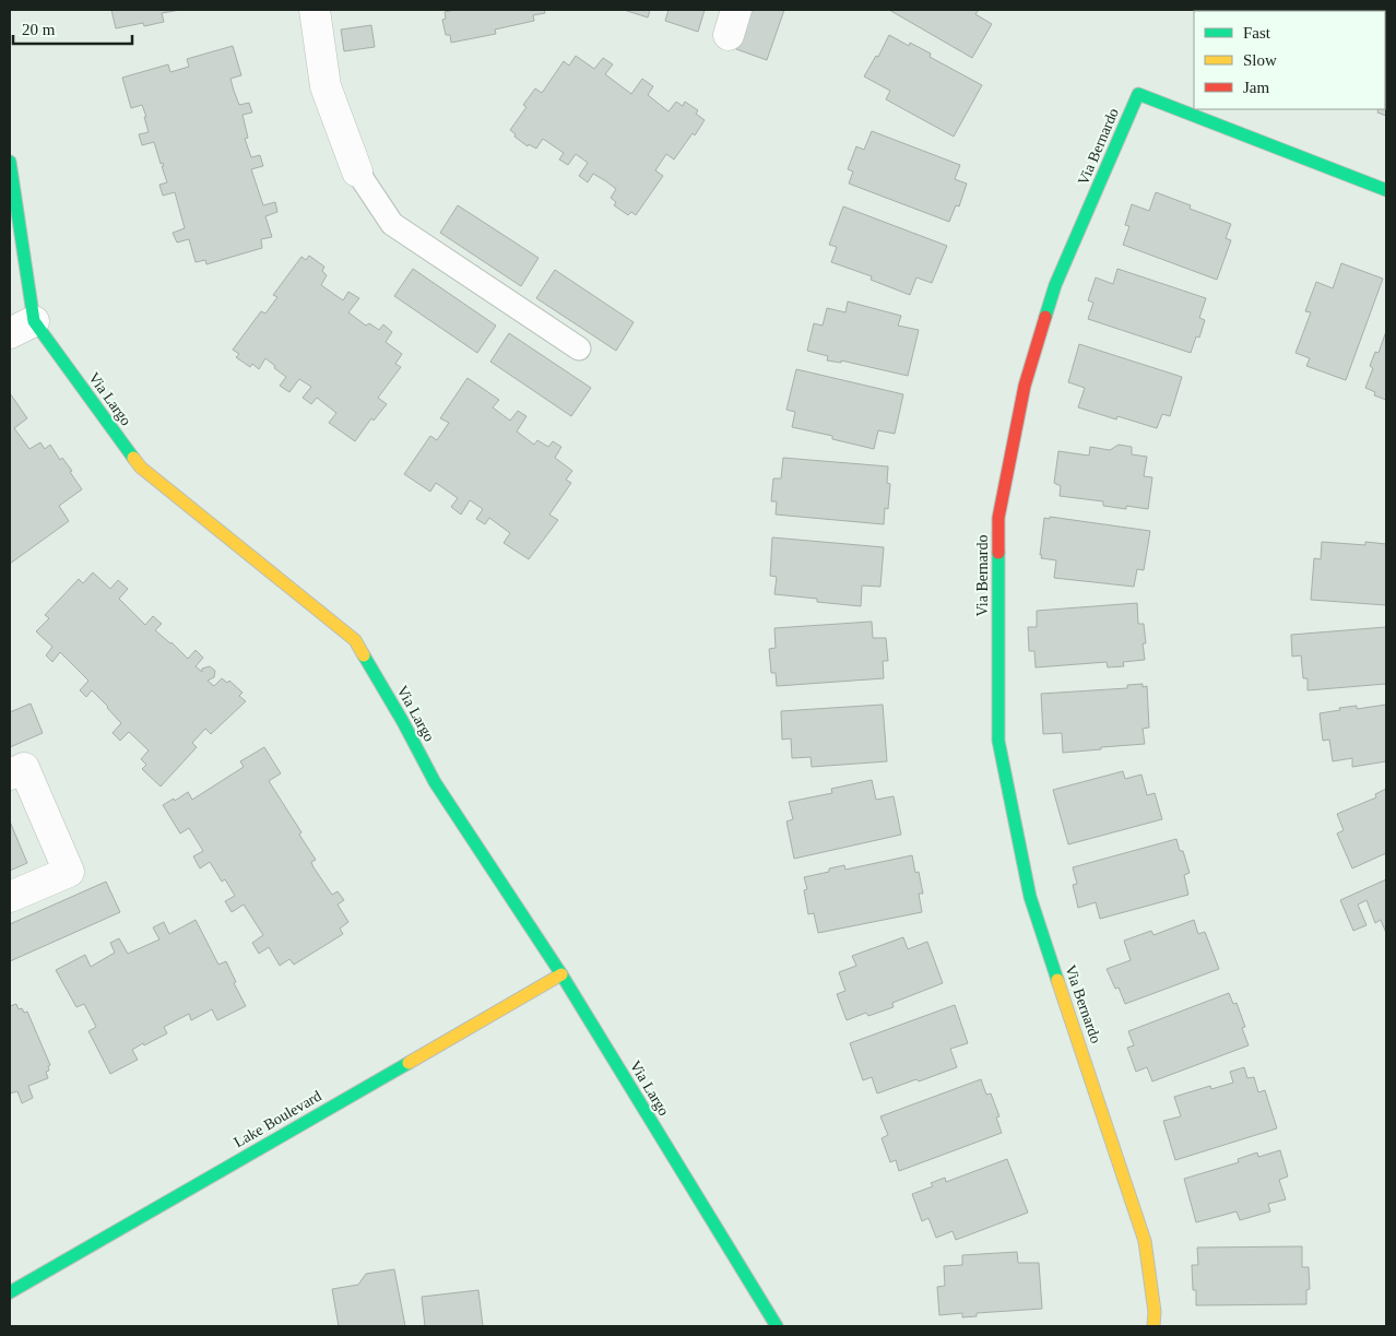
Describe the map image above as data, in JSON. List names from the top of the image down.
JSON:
{
  "streets": {
    "street": ["Via Bernardo", "Via Largo", "Lake Boulevard"]
  },
  "crossings": [
    ["Via Largo", "Lake Boulevard"]
  ],
  "legend": ["Fast", "Slow", "Jam"],
  "scale_bar": "20 m"
}
